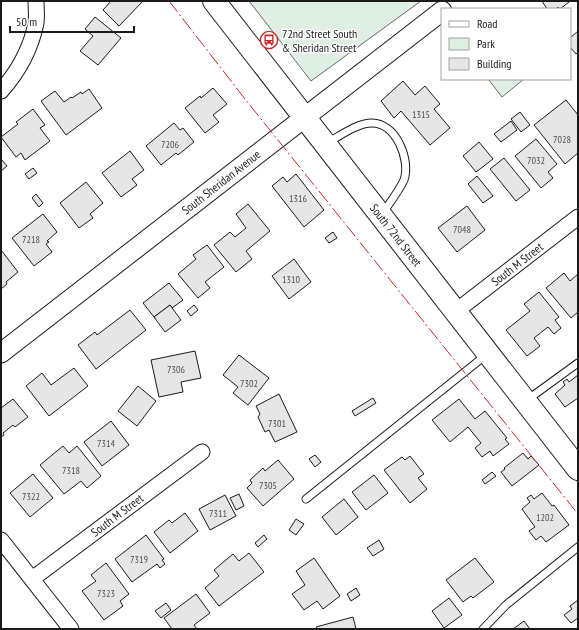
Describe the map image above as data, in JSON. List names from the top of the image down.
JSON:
{
  "streets": {
    "main road": ["South 72nd Street"],
    "street": ["South Sheridan Avenue", "South M Street"]
  },
  "crossings": [
    ["South Sheridan Avenue", "South 72nd Street"],
    ["South 72nd Street", "South M Street"]
  ],
  "places": {
    "bus stop": ["72nd Street South & Sheridan Street"]
  },
  "house_numbers": [
    "1315",
    "7028",
    "7206",
    "7032",
    "1316",
    "7048",
    "7218",
    "1310",
    "7306",
    "7302",
    "7301",
    "7314",
    "7318",
    "7305",
    "7322",
    "7311",
    "1202",
    "7319",
    "7323"
  ],
  "legend": ["Road", "Park", "Building"],
  "scale_bar": "50 m"
}
